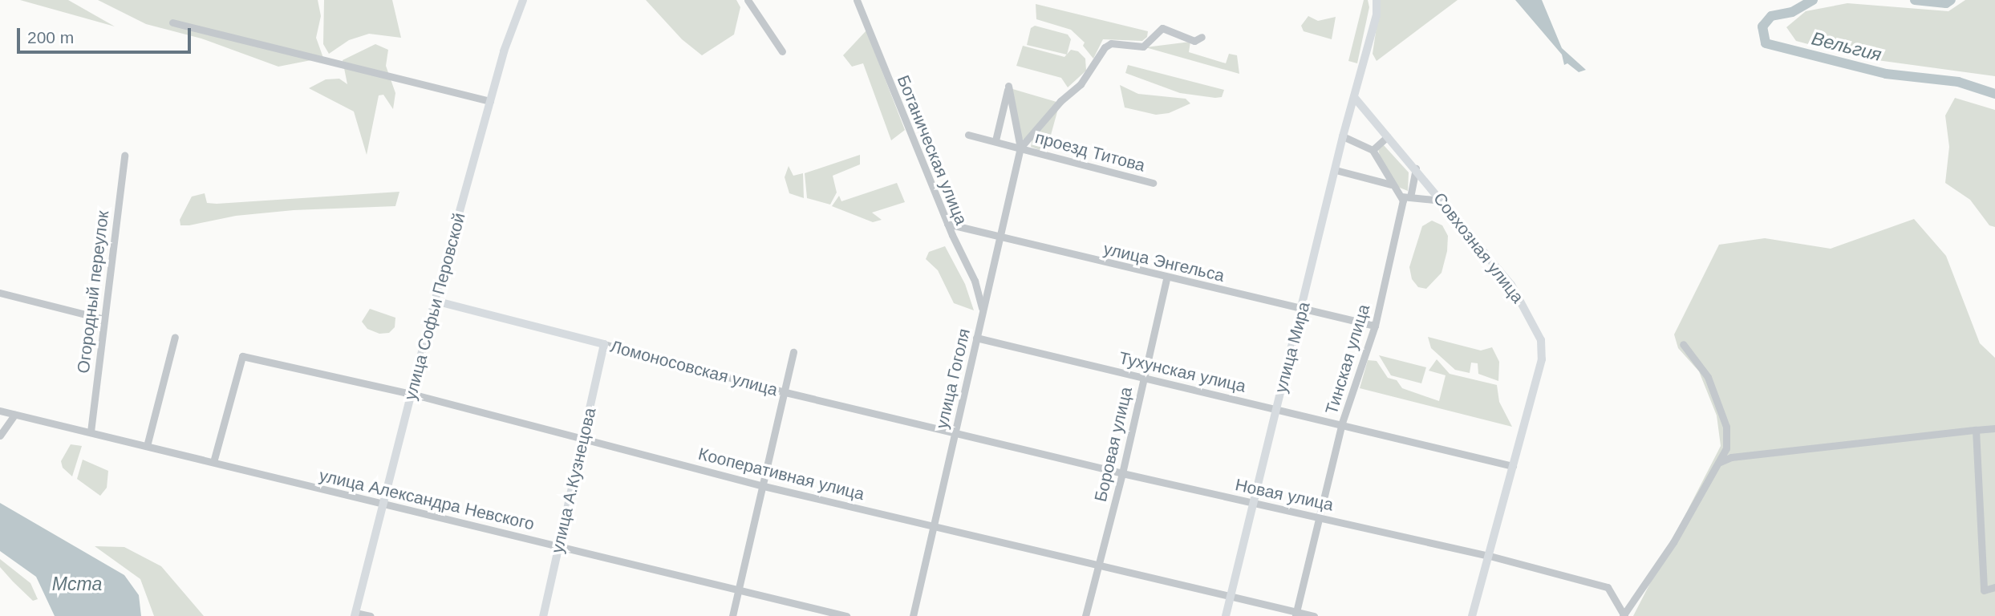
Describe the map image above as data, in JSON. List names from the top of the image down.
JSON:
{
  "streets": {
    "main road": [
      "Совхозная улица",
      "улица Софьи Перовской",
      "улица Мира",
      "Ломоносовская улица",
      "улица А.Кузнецова"
    ],
    "street": [
      "Ботаническая улица",
      "проезд Титова",
      "улица Энгельса",
      "Огородный переулок",
      "Тинская улица",
      "Тухунская улица",
      "улица Гоголя",
      "Боровая улица",
      "Кооперативная улица",
      "Новая улица",
      "улица Александра Невского"
    ]
  },
  "crossings": [
    ["Ботаническая улица", "улица Энгельса"],
    ["Ботаническая улица", "улица Гоголя"],
    ["проезд Титова", "улица Гоголя"],
    ["Совхозная улица", "улица Мира"],
    ["Совхозная улица", "Тухунская улица"],
    ["Совхозная улица", "Новая улица"],
    ["улица Энгельса", "улица Мира"],
    ["улица Энгельса", "Тинская улица"],
    ["улица Энгельса", "улица Гоголя"],
    ["улица Энгельса", "Боровая улица"],
    ["Огородный переулок", "улица Александра Невского"],
    ["улица Софьи Перовской", "Ломоносовская улица"],
    ["улица Софьи Перовской", "Кооперативная улица"],
    ["улица Софьи Перовской", "улица Александра Невского"],
    ["улица Мира", "Тухунская улица"],
    ["улица Мира", "Кооперативная улица"],
    ["улица Мира", "Новая улица"],
    ["Тинская улица", "Тухунская улица"],
    ["Тинская улица", "Кооперативная улица"],
    ["Тинская улица", "Новая улица"],
    ["Ломоносовская улица", "улица Гоголя"],
    ["Ломоносовская улица", "улица А.Кузнецова"],
    ["Ломоносовская улица", "Новая улица"],
    ["Тухунская улица", "улица Гоголя"],
    ["Тухунская улица", "Боровая улица"],
    ["улица Гоголя", "Кооперативная улица"],
    ["улица Гоголя", "Новая улица"],
    ["Боровая улица", "Кооперативная улица"],
    ["Боровая улица", "Новая улица"],
    ["Кооперативная улица", "улица А.Кузнецова"],
    ["Кооперативная улица", "улица Александра Невского"],
    ["улица А.Кузнецова", "улица Александра Невского"]
  ],
  "water": ["Вельгия", "Мста"],
  "scale_bar": "200 m"
}
